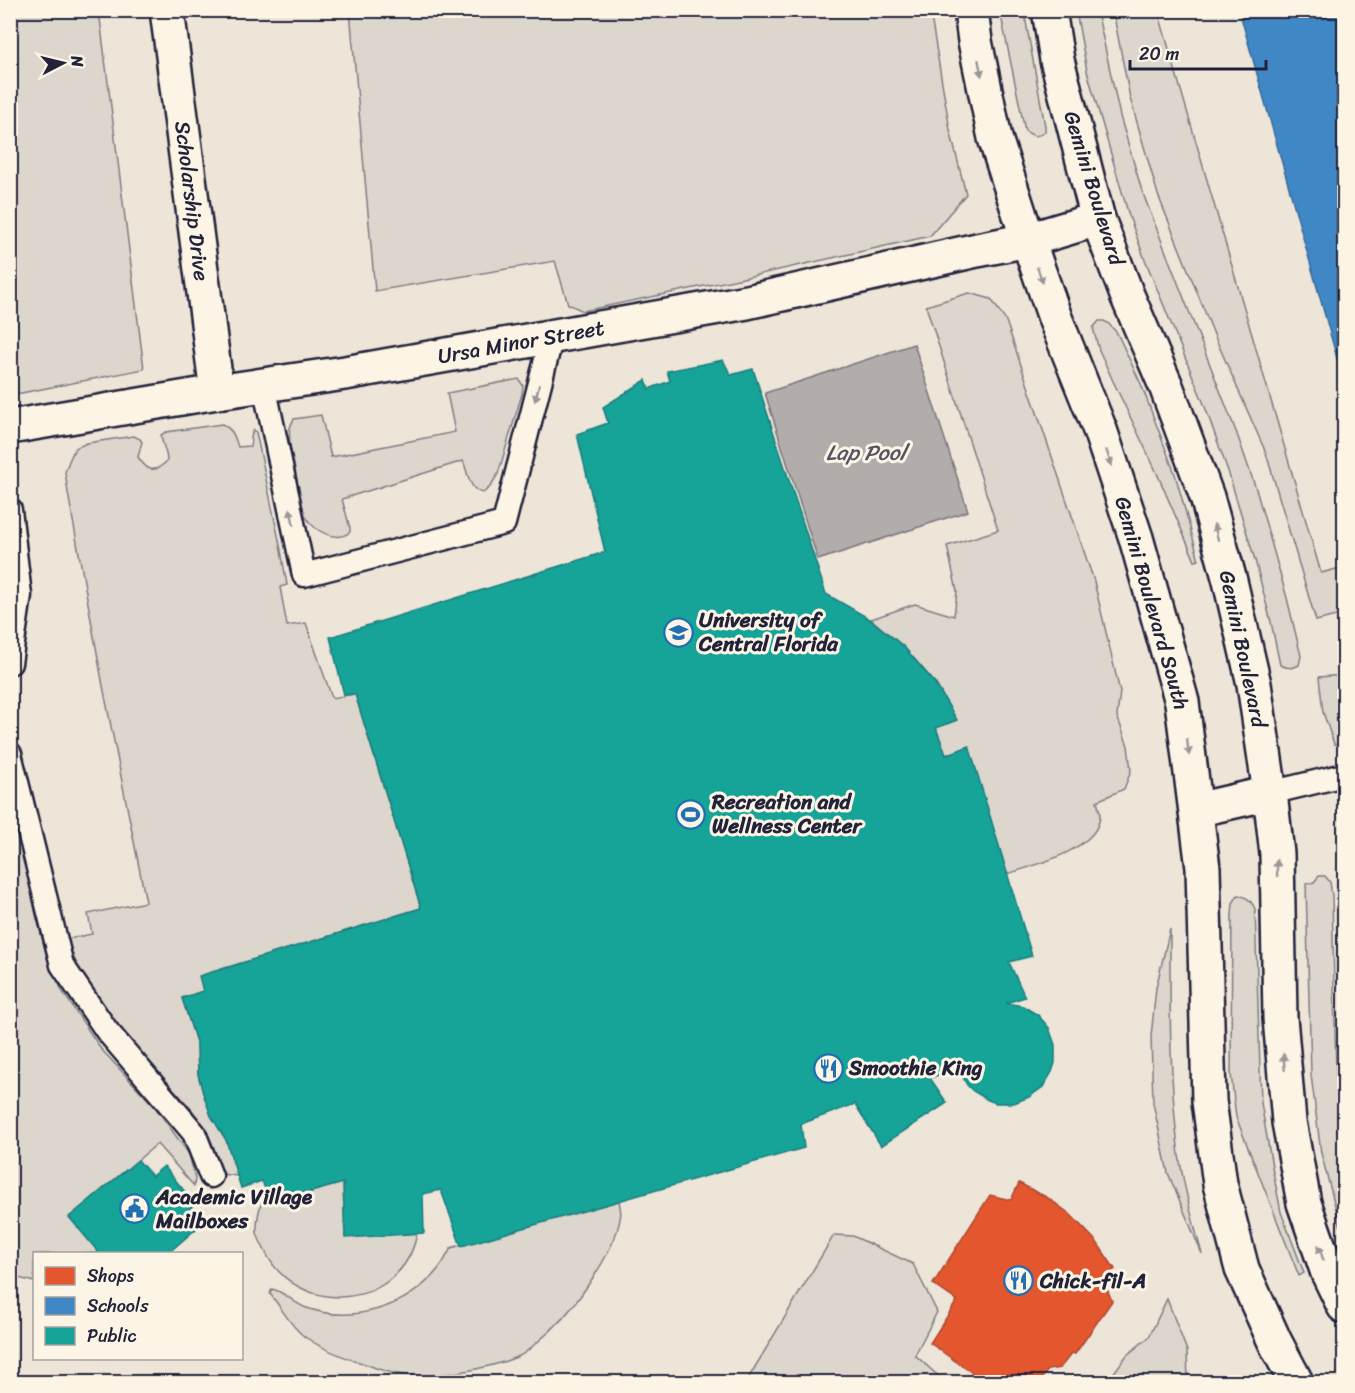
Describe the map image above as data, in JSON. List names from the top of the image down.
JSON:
{
  "streets": {
    "street": [
      "Gemini Boulevard",
      "Scholarship Drive",
      "Ursa Minor Street",
      "Gemini Boulevard South"
    ]
  },
  "crossings": [
    ["Gemini Boulevard", "Ursa Minor Street"],
    ["Scholarship Drive", "Ursa Minor Street"],
    ["Ursa Minor Street", "Gemini Boulevard South"]
  ],
  "one_way": ["Gemini Boulevard", "Gemini Boulevard South"],
  "water": ["Lap Pool"],
  "places": {
    "school or university": ["University of Central Florida"],
    "sports": ["Recreation and Wellness Center"],
    "restaurant": ["Smoothie King", "Chick-fil-A"],
    "public building": ["Academic Village Mailboxes"]
  },
  "legend": ["Shops", "Schools", "Public"],
  "scale_bar": "20 m",
  "north": "right"
}
